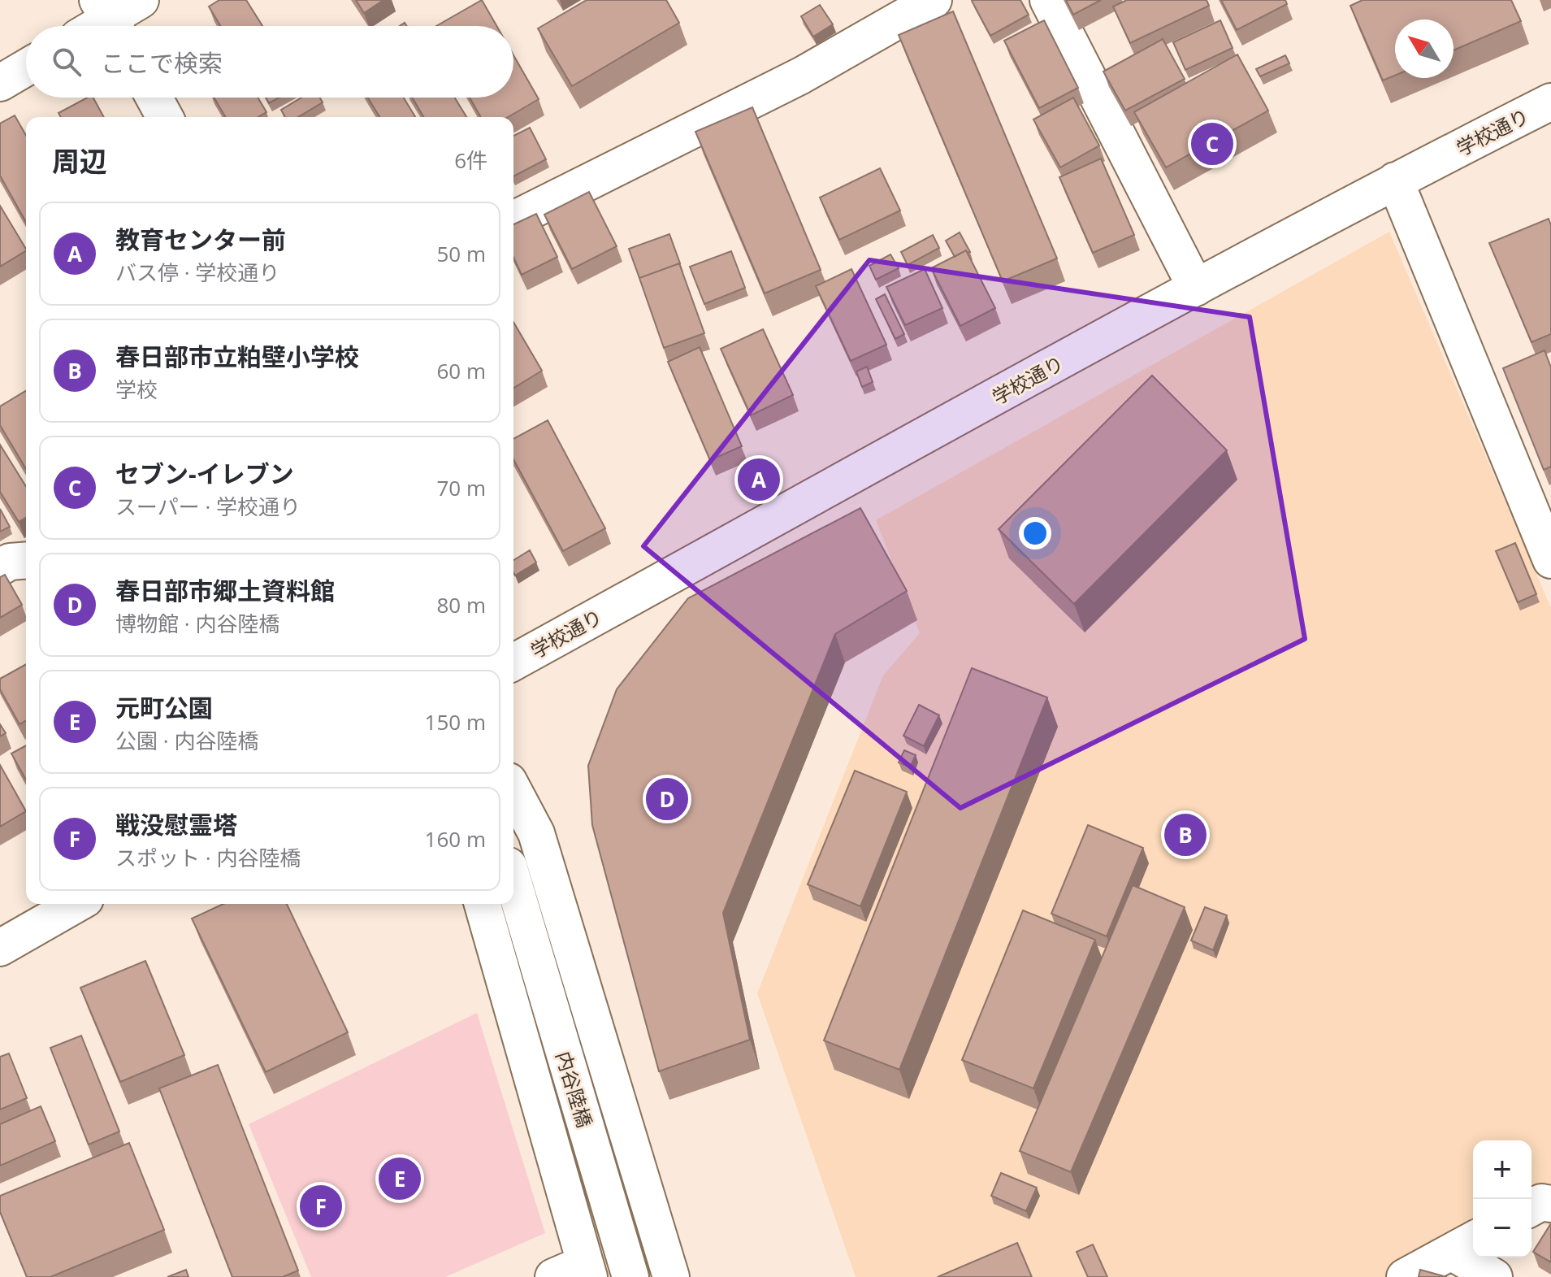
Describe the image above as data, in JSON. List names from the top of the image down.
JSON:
{
  "streets": {
    "street": ["学校通り", "内谷陸橋"]
  },
  "north": "top left",
  "page": {
    "search": "ここで検索",
    "heading": ["周辺", "6件"],
    "pins": [
      "C",
      "A",
      "D",
      "B",
      "E",
      "F"
    ],
    "list": [
      {
        "mark": "A",
        "name": "教育センター前",
        "note": "バス停 · 学校通り",
        "value": "50 m"
      },
      {
        "mark": "B",
        "name": "春日部市立粕壁小学校",
        "note": "学校",
        "value": "60 m"
      },
      {
        "mark": "C",
        "name": "セブン-イレブン",
        "note": "スーパー · 学校通り",
        "value": "70 m"
      },
      {
        "mark": "D",
        "name": "春日部市郷土資料館",
        "note": "博物館 · 内谷陸橋",
        "value": "80 m"
      },
      {
        "mark": "E",
        "name": "元町公園",
        "note": "公園 · 内谷陸橋",
        "value": "150 m"
      },
      {
        "mark": "F",
        "name": "戦没慰霊塔",
        "note": "スポット · 内谷陸橋",
        "value": "160 m"
      }
    ],
    "map_buttons": ["+", "−"]
  }
}
